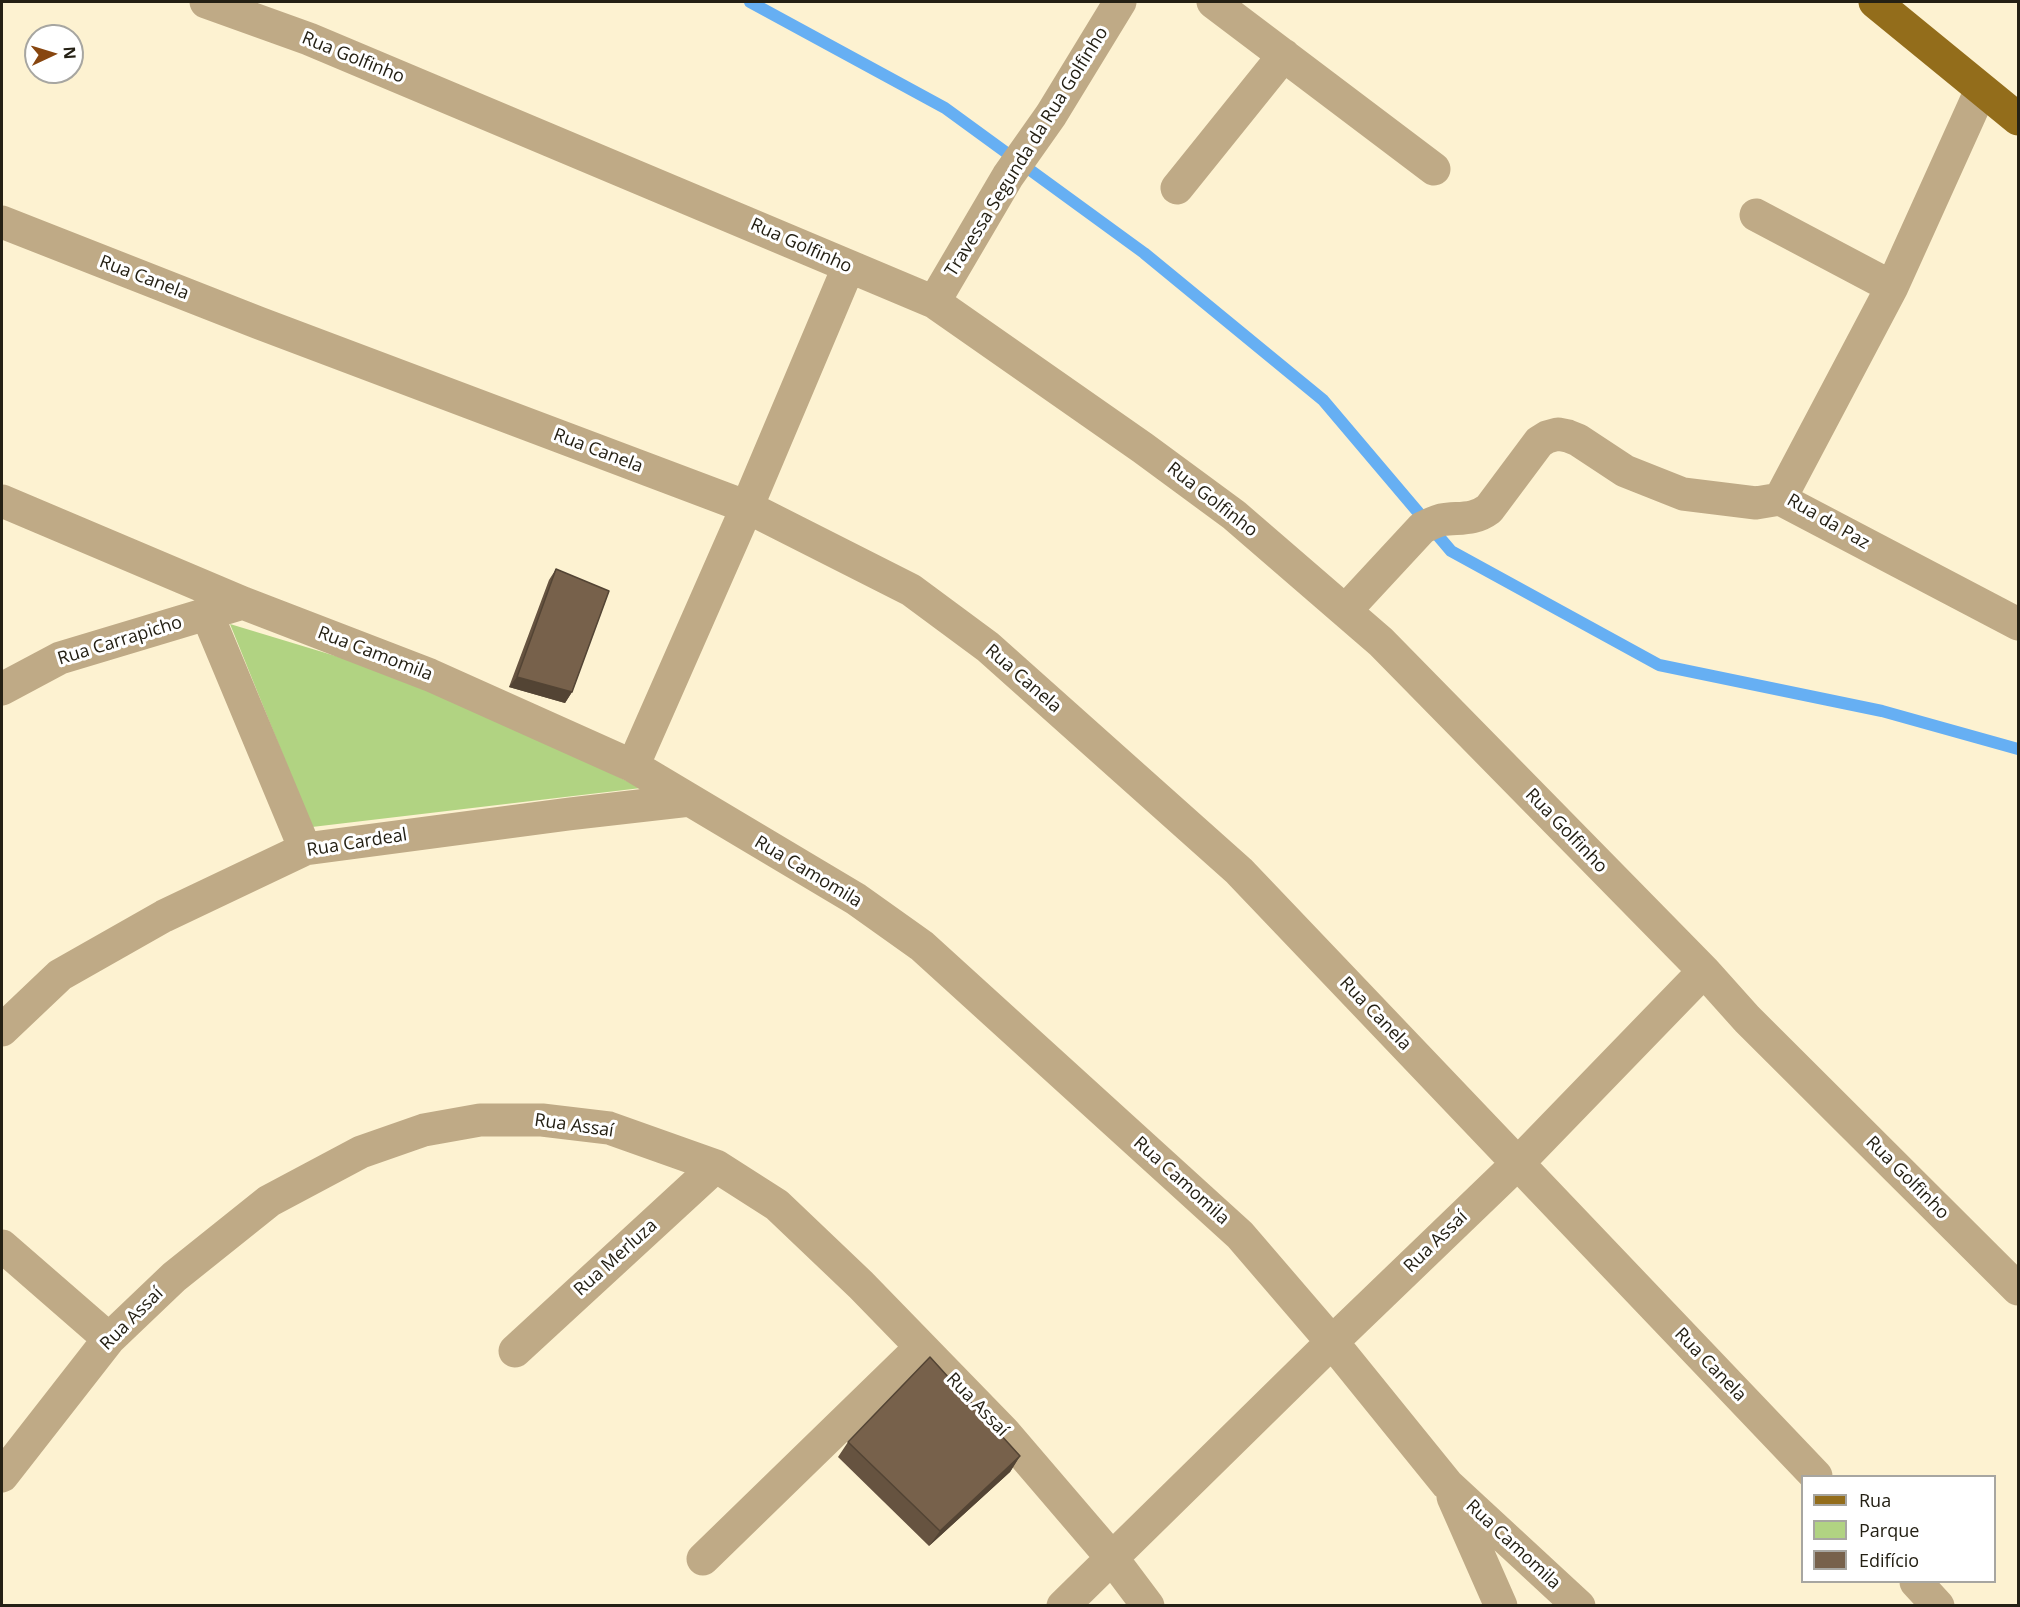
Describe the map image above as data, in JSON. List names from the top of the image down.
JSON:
{
  "streets": {
    "street": [
      "Rua Golfinho",
      "Travessa Segunda da Rua Golfinho",
      "Rua Canela",
      "Rua da Paz",
      "Rua Carrapicho",
      "Rua Camomila",
      "Rua Cardeal",
      "Rua Assaí",
      "Rua Merluza"
    ]
  },
  "crossings": [
    ["Rua Golfinho", "Travessa Segunda da Rua Golfinho"],
    ["Rua Golfinho", "Rua Assaí"],
    ["Rua Canela", "Rua Assaí"],
    ["Rua Carrapicho", "Rua Camomila"],
    ["Rua Camomila", "Rua Cardeal"],
    ["Rua Camomila", "Rua Assaí"],
    ["Rua Assaí", "Rua Merluza"]
  ],
  "legend": ["Rua", "Parque", "Edifício"],
  "north": "right"
}
